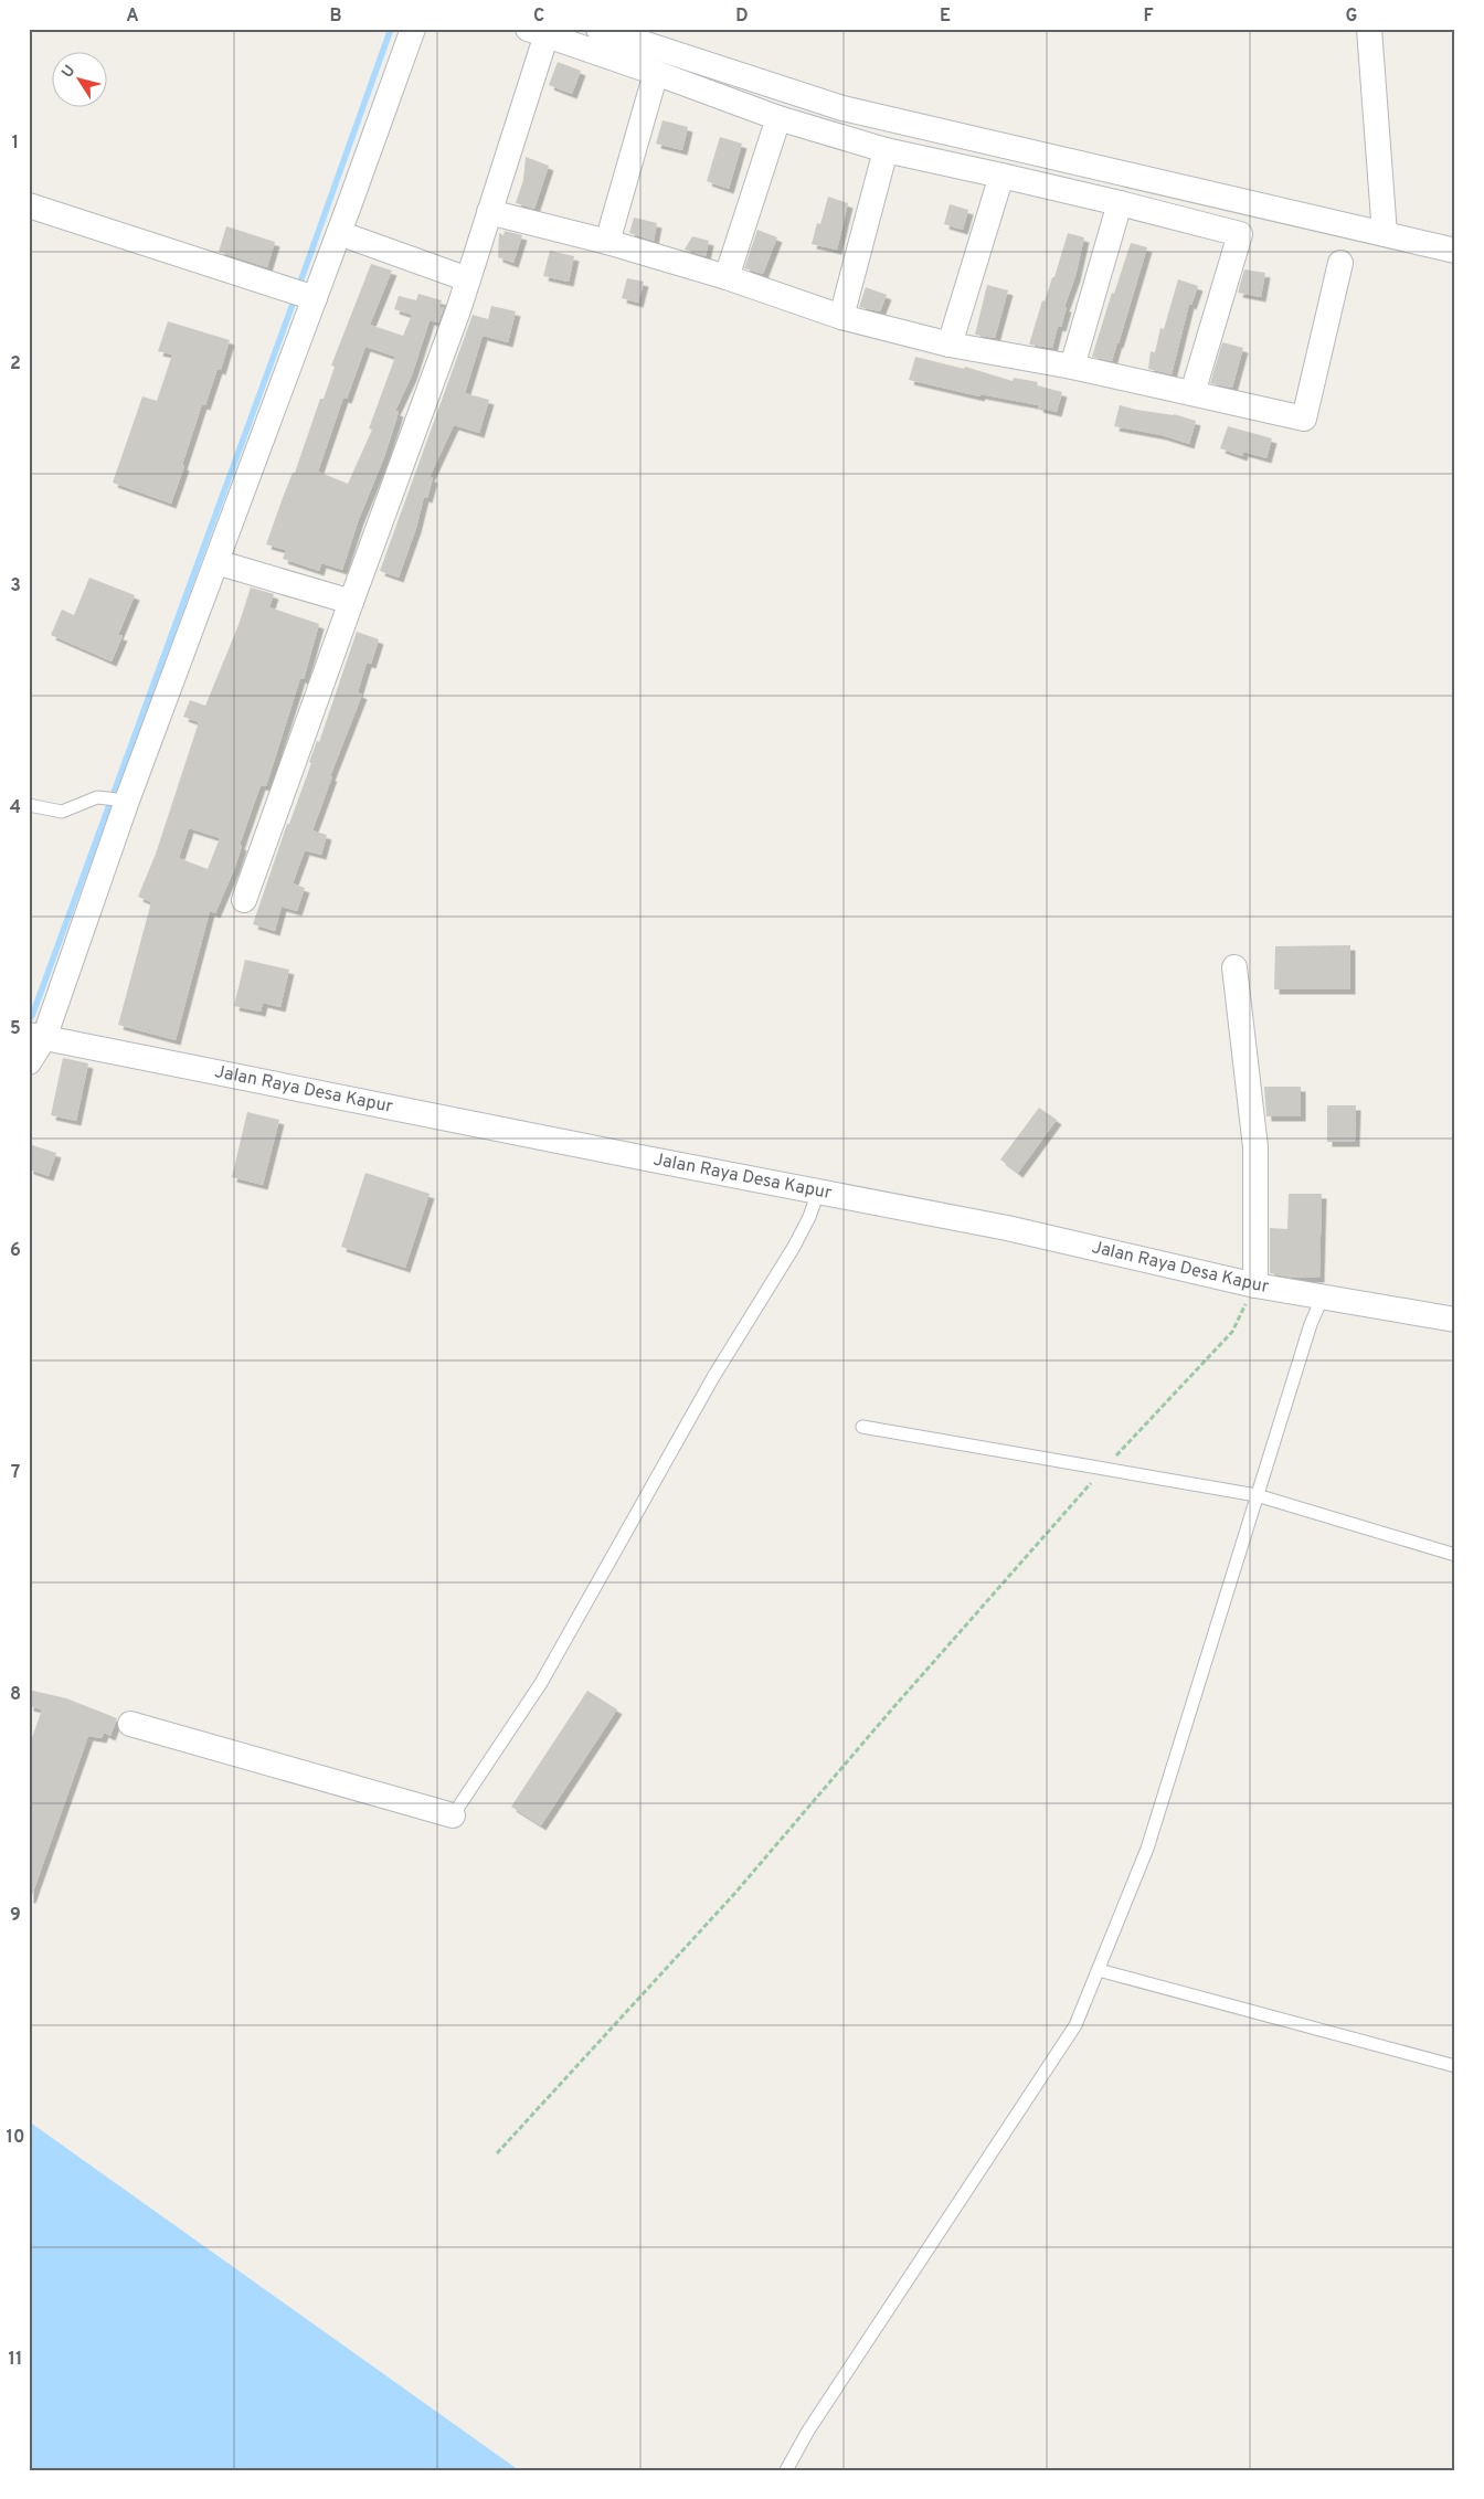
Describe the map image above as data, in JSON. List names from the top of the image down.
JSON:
{
  "streets": {
    "street": ["Jalan Raya Desa Kapur"]
  },
  "north": "top left",
  "grid": {
    "columns": [
      "A",
      "B",
      "C",
      "D",
      "E",
      "F",
      "G"
    ],
    "rows": [
      "1",
      "2",
      "3",
      "4",
      "5",
      "6",
      "7",
      "8",
      "9",
      "10",
      "11"
    ]
  }
}
